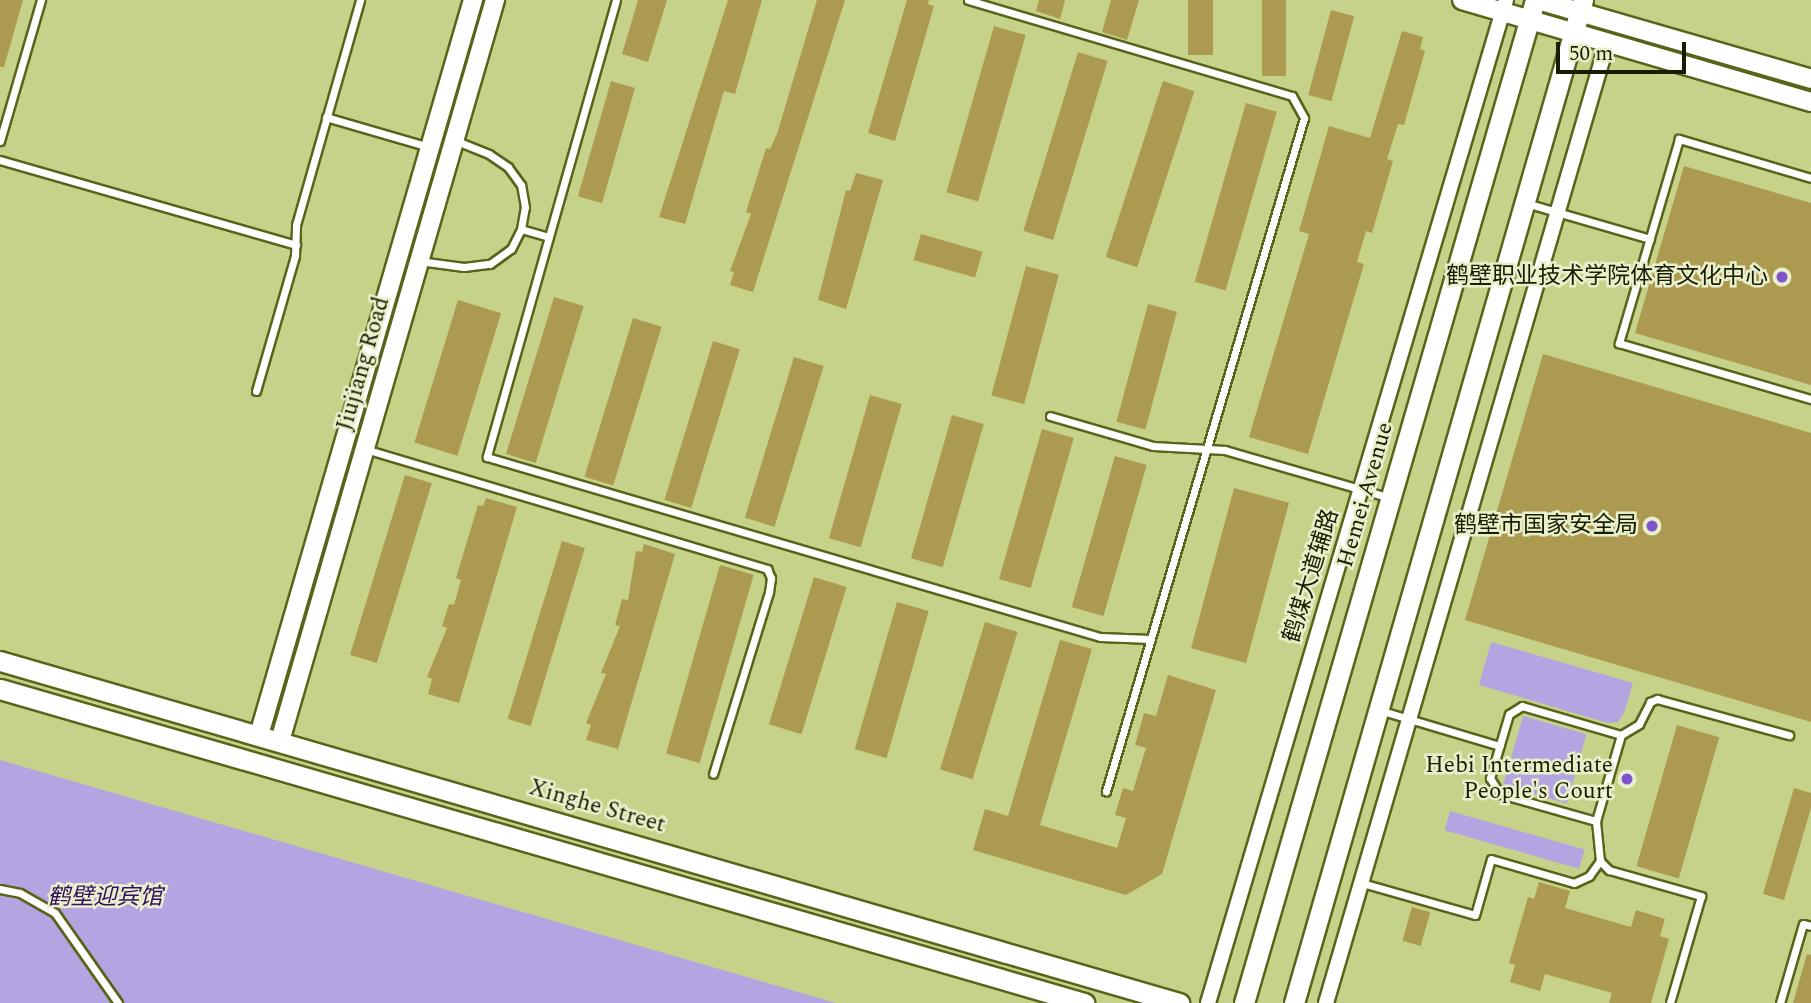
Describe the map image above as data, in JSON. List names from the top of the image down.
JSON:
{
  "streets": {
    "main road": ["Hemei Avenue", "Xinghe Street"],
    "street": ["Jiujiang Road", "鹤煤大道辅路"]
  },
  "crossings": [
    ["Jiujiang Road", "Xinghe Street"]
  ],
  "parks": ["鹤壁迎宾馆"],
  "places": ["鹤壁职业技术学院体育文化中心", "鹤壁市国家安全局", "Hebi Intermediate People's Court"],
  "scale_bar": "50 m"
}
